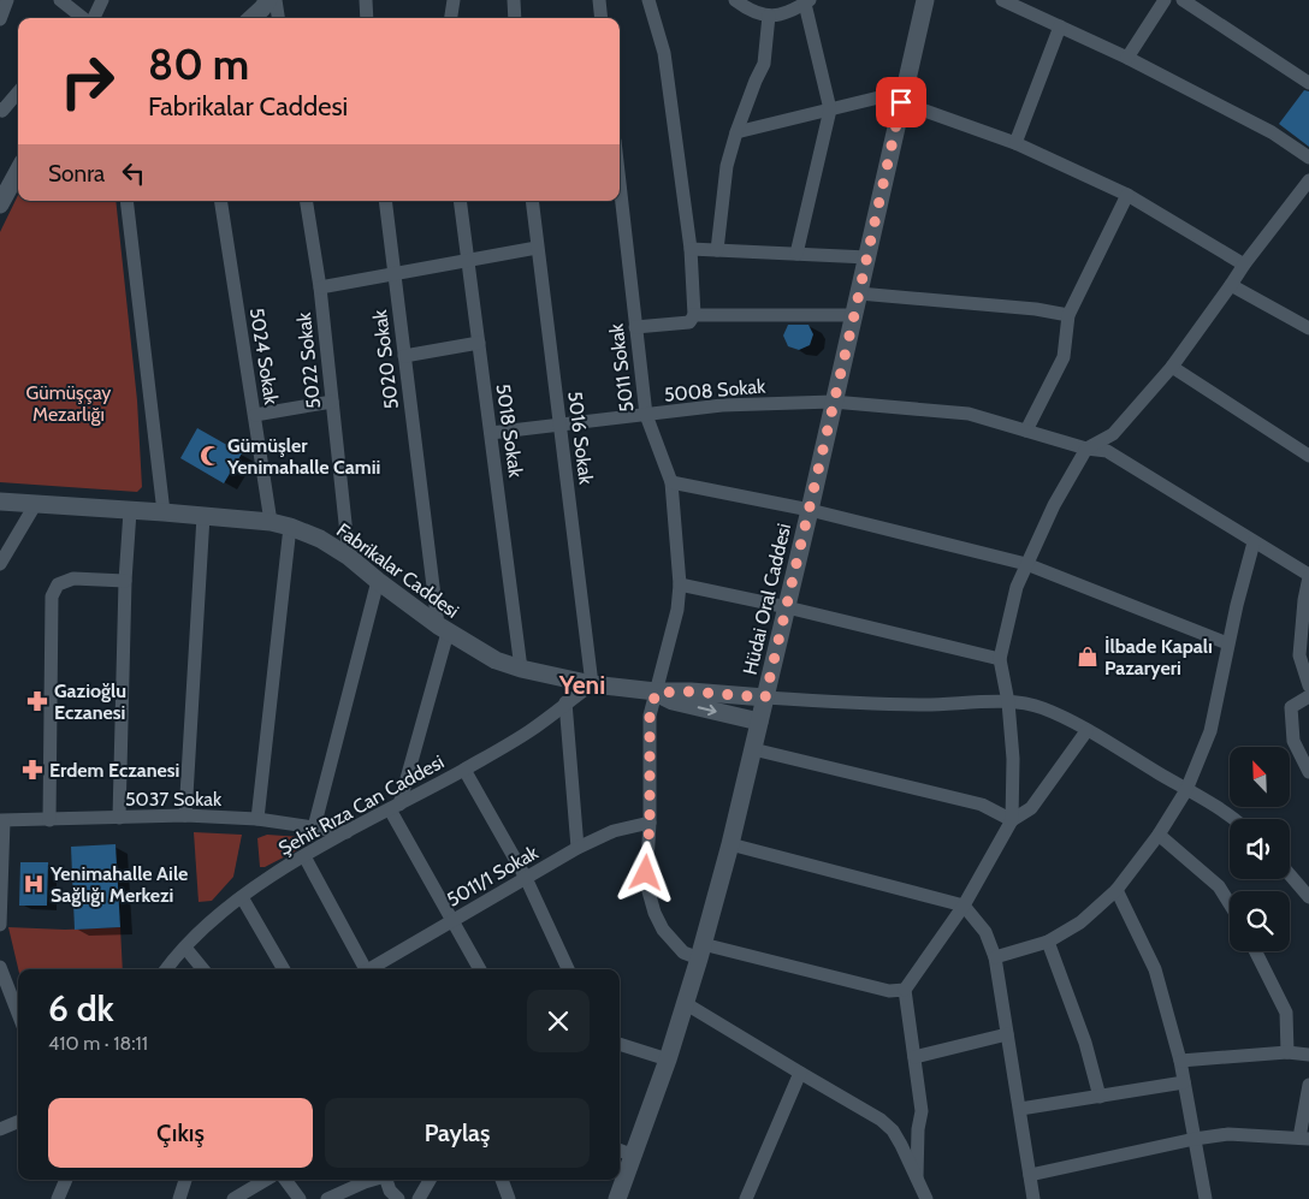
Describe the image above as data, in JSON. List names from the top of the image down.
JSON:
{
  "streets": {
    "street": [
      "5024 Sokak",
      "5020 Sokak",
      "5022 Sokak",
      "5011 Sokak",
      "5008 Sokak",
      "5018 Sokak",
      "5016 Sokak",
      "Fabrikalar Caddesi",
      "Hüdai Oral Caddesi",
      "5037 Sokak",
      "Şehit Rıza Can Caddesi",
      "5011/1 Sokak"
    ]
  },
  "crossings": [
    ["5024 Sokak", "Fabrikalar Caddesi"],
    ["5020 Sokak", "Fabrikalar Caddesi"],
    ["5022 Sokak", "Fabrikalar Caddesi"],
    ["5011 Sokak", "5008 Sokak"],
    ["5011 Sokak", "Fabrikalar Caddesi"],
    ["5011 Sokak", "Hüdai Oral Caddesi"],
    ["5011 Sokak", "5011/1 Sokak"],
    ["5008 Sokak", "5018 Sokak"],
    ["5008 Sokak", "5016 Sokak"],
    ["5008 Sokak", "Hüdai Oral Caddesi"],
    ["5018 Sokak", "Fabrikalar Caddesi"],
    ["5016 Sokak", "Fabrikalar Caddesi"],
    ["5016 Sokak", "Şehit Rıza Can Caddesi"],
    ["Fabrikalar Caddesi", "Hüdai Oral Caddesi"],
    ["Fabrikalar Caddesi", "Şehit Rıza Can Caddesi"],
    ["5037 Sokak", "Şehit Rıza Can Caddesi"]
  ],
  "districts": ["Yeni"],
  "parks": ["Gümüşçay Mezarlığı"],
  "places": {
    "mosque": ["Gümüşler Yenimahalle Camii"],
    "shop": ["İlbade Kapalı Pazaryeri"],
    "pharmacy": ["Gazioğlu Eczanesi", "Erdem Eczanesi"],
    "hospital": ["Yenimahalle Aile Sağlığı Merkezi"]
  },
  "north": "top left",
  "page": {
    "turn": ["80 m", "Fabrikalar Caddesi"],
    "then": "Sonra",
    "heading": ["6 dk", "410 m · 18:11"],
    "buttons": ["Çıkış", "Paylaş"]
  }
}
